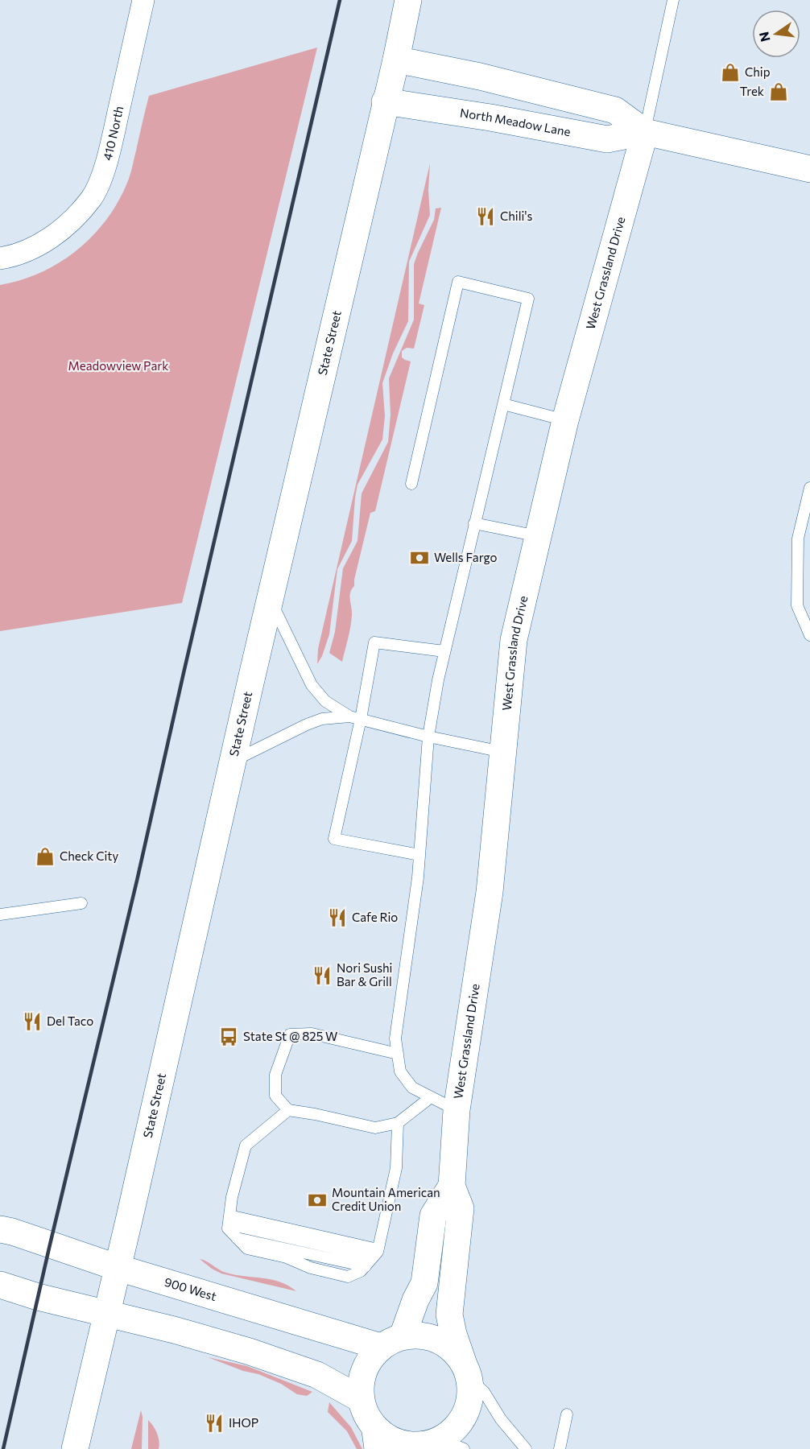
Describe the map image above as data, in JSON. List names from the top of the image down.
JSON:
{
  "streets": {
    "street": [
      "North Meadow Lane",
      "410 North",
      "West Grassland Drive",
      "State Street",
      "900 West"
    ]
  },
  "crossings": [
    ["North Meadow Lane", "West Grassland Drive"],
    ["North Meadow Lane", "State Street"],
    ["West Grassland Drive", "900 West"],
    ["State Street", "900 West"]
  ],
  "parks": ["Meadowview Park"],
  "places": {
    "shop": ["Chip", "Trek", "Check City"],
    "restaurant": [
      "Chili's",
      "Cafe Rio",
      "Nori Sushi Bar & Grill",
      "Del Taco",
      "IHOP"
    ],
    "bank": ["Wells Fargo", "Mountain American Credit Union"],
    "bus stop": ["State St @ 825 W"]
  },
  "north": "left"
}
